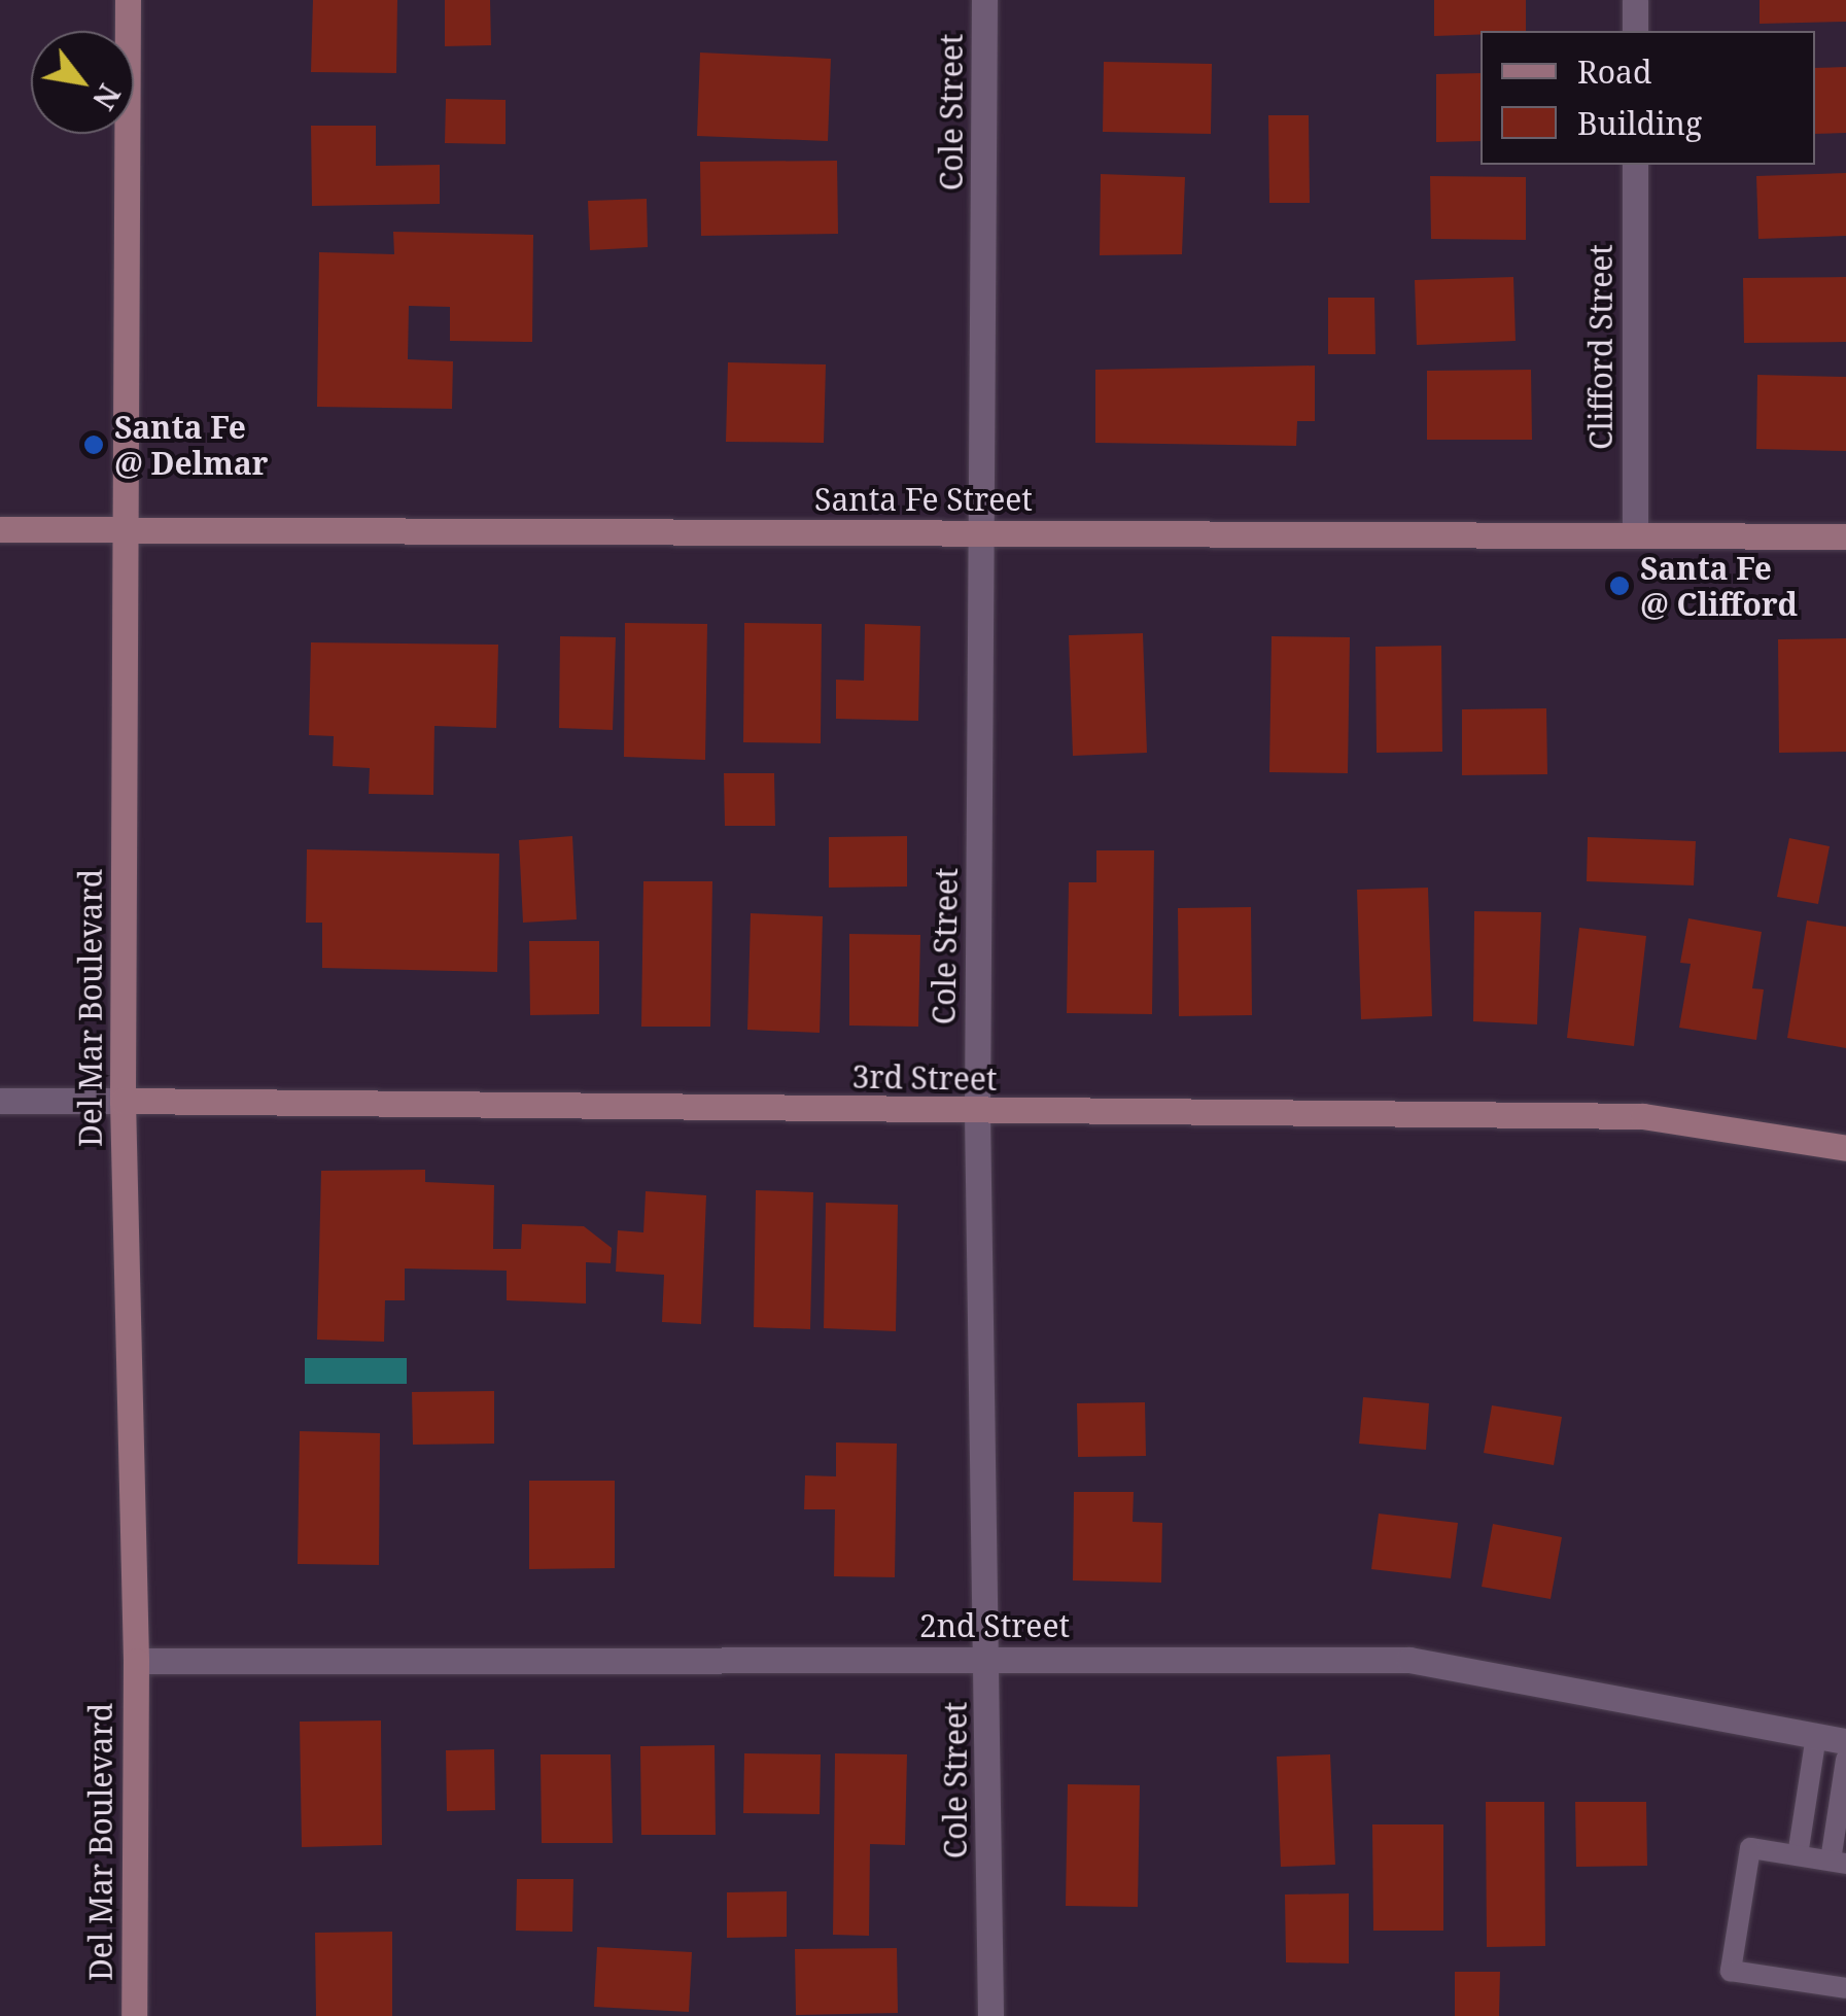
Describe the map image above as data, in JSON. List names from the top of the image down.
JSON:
{
  "streets": {
    "street": [
      "Cole Street",
      "Clifford Street",
      "Santa Fe Street",
      "Del Mar Boulevard",
      "3rd Street",
      "2nd Street"
    ]
  },
  "crossings": [
    ["Cole Street", "Santa Fe Street"],
    ["Cole Street", "3rd Street"],
    ["Cole Street", "2nd Street"],
    ["Clifford Street", "Santa Fe Street"],
    ["Santa Fe Street", "Del Mar Boulevard"],
    ["Del Mar Boulevard", "3rd Street"],
    ["Del Mar Boulevard", "2nd Street"]
  ],
  "places": ["Santa Fe @ Delmar", "Santa Fe @ Clifford"],
  "legend": ["Road", "Building"],
  "north": "bottom right"
}
